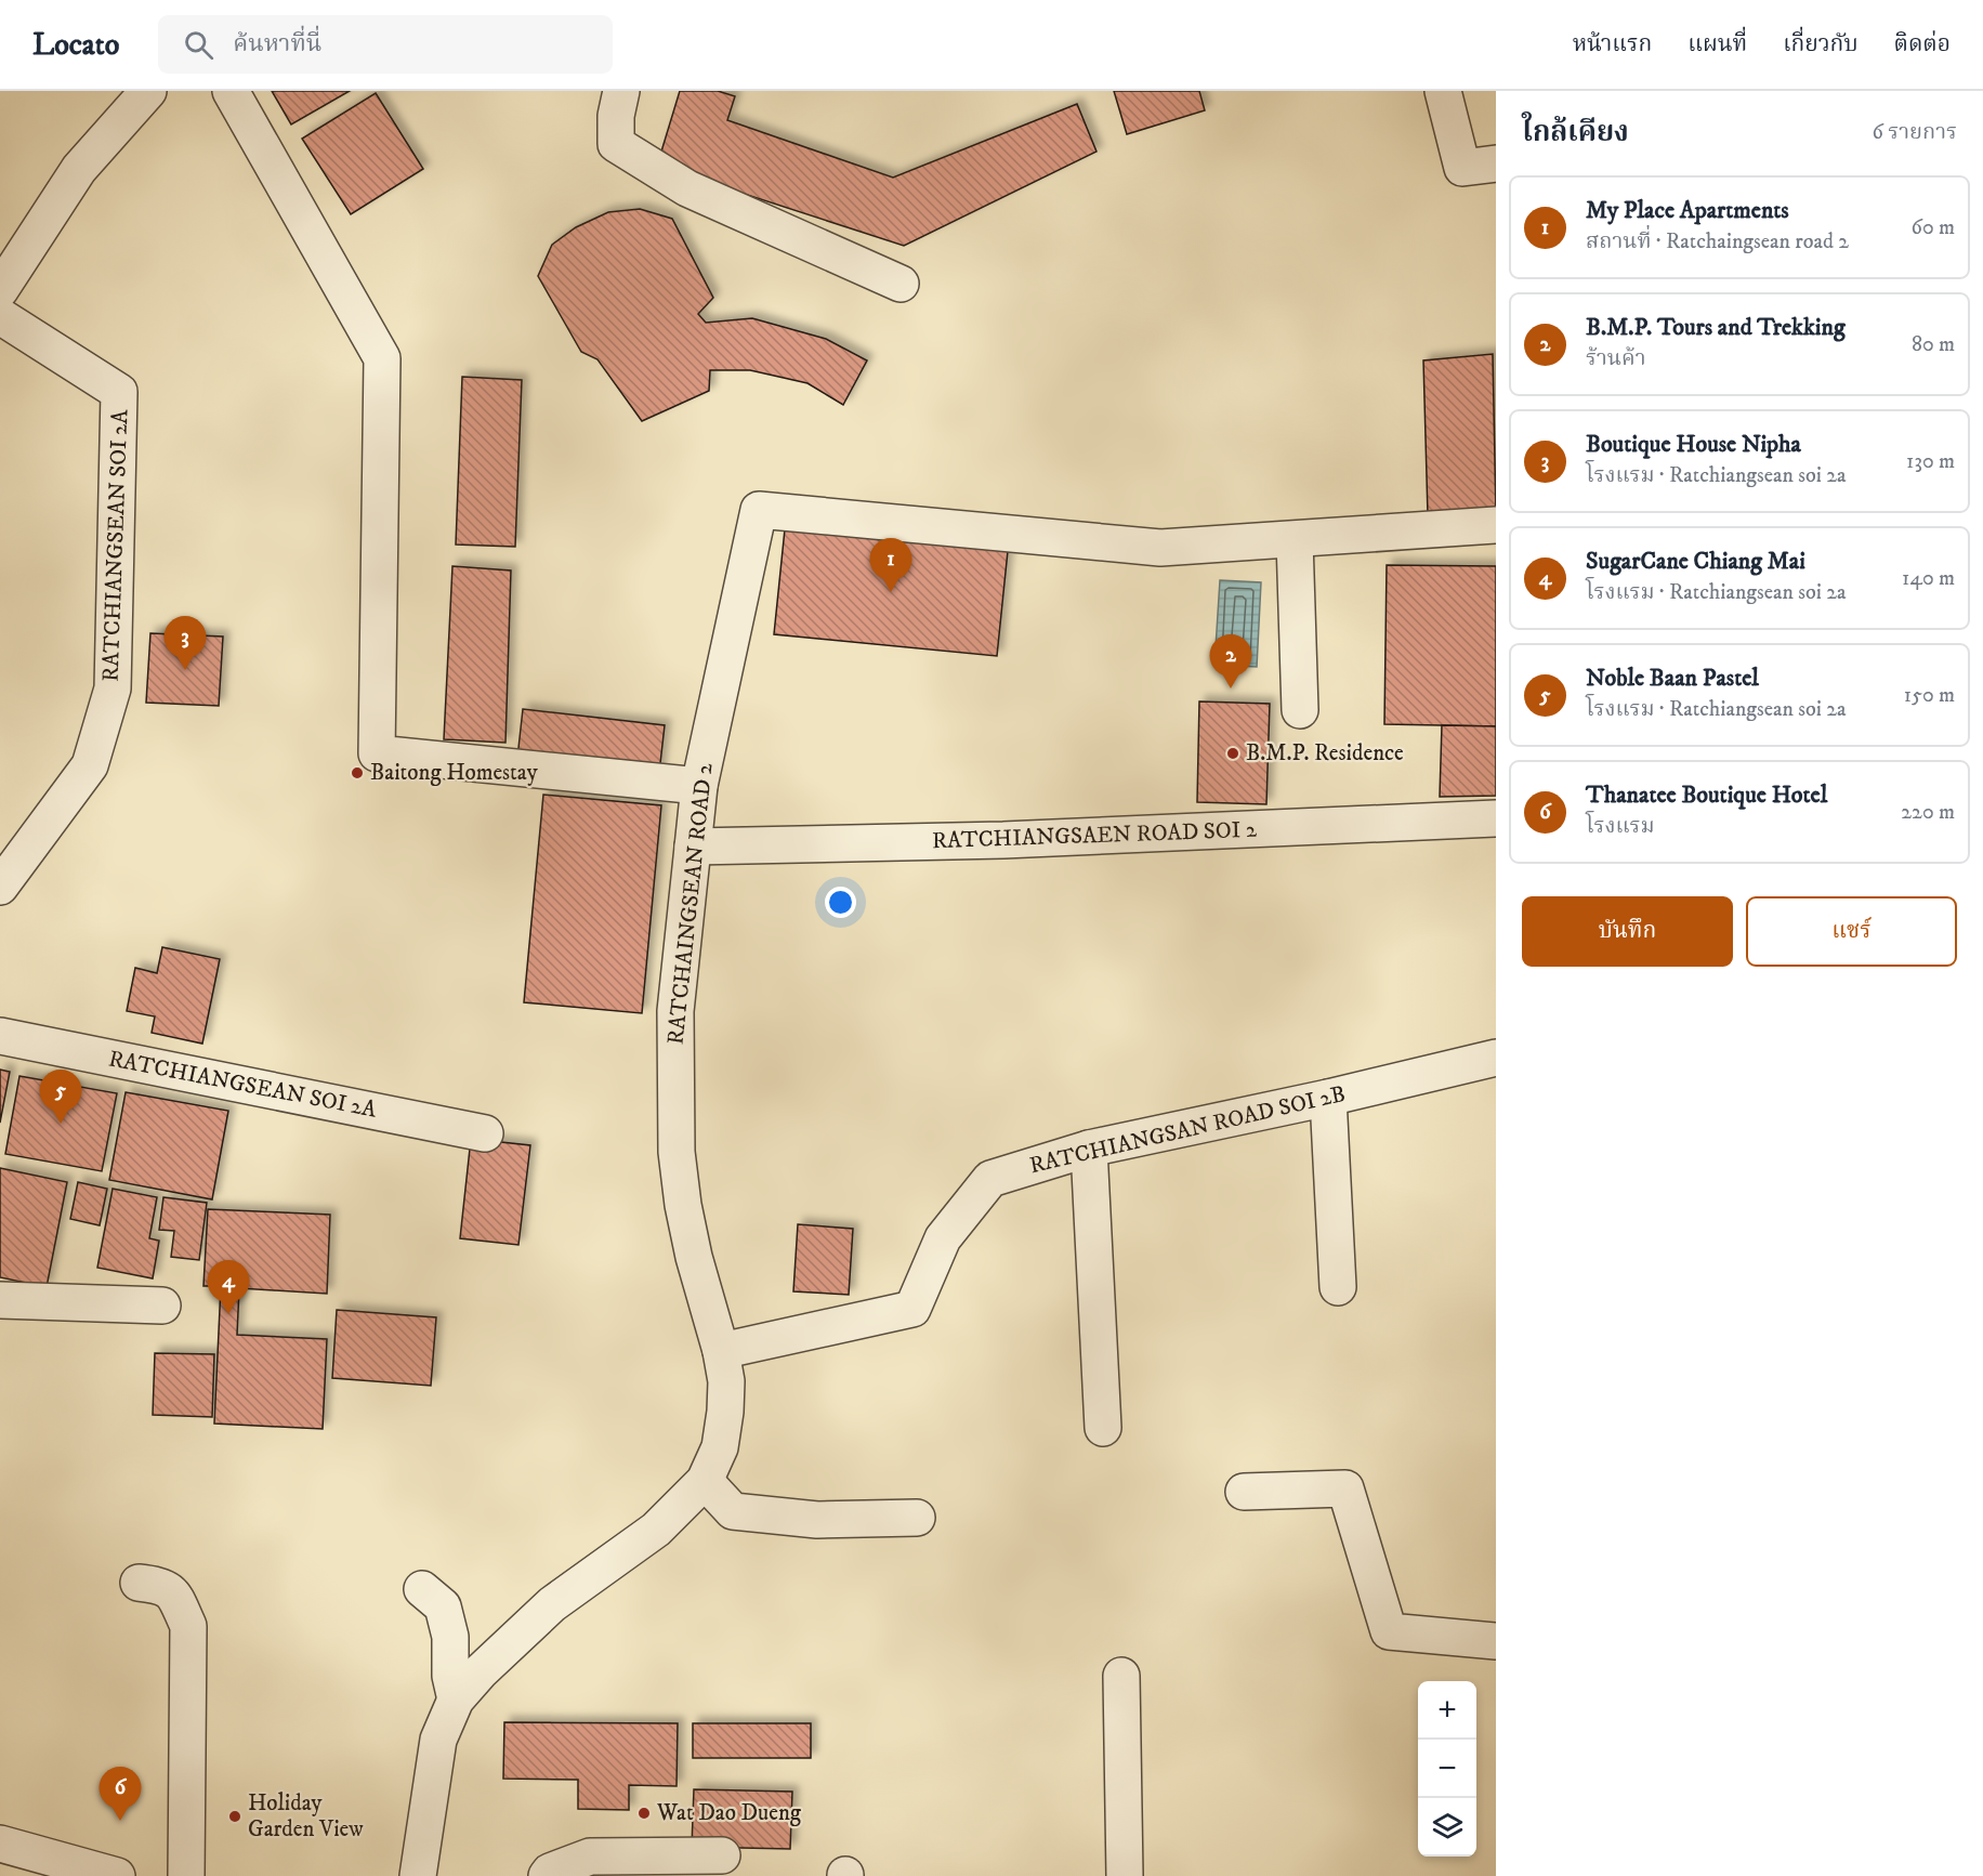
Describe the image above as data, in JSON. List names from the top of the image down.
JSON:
{
  "streets": {
    "street": [
      "RATCHIANGSEAN SOI 2A",
      "RATCHIANGSAEN ROAD SOI 2",
      "RATCHAINGSEAN ROAD 2",
      "RATCHIANGSAN ROAD SOI 2B"
    ]
  },
  "crossings": [
    ["RATCHIANGSAEN ROAD SOI 2", "RATCHAINGSEAN ROAD 2"],
    ["RATCHAINGSEAN ROAD 2", "RATCHIANGSAN ROAD SOI 2B"]
  ],
  "places": [
    "B.M.P. Residence",
    "Baitong Homestay",
    "Wat Dao Dueng",
    "Holiday Garden View"
  ],
  "page": {
    "header": "Locato",
    "search": "ค้นหาที่นี่",
    "nav": [
      "หน้าแรก",
      "แผนที่",
      "เกี่ยวกับ",
      "ติดต่อ"
    ],
    "heading": ["ใกล้เคียง", "6 รายการ"],
    "list": [
      {
        "mark": "1",
        "name": "My Place Apartments",
        "note": "สถานที่ · Ratchaingsean road 2",
        "value": "60 m"
      },
      {
        "mark": "2",
        "name": "B.M.P. Tours and Trekking",
        "note": "ร้านค้า",
        "value": "80 m"
      },
      {
        "mark": "3",
        "name": "Boutique House Nipha",
        "note": "โรงแรม · Ratchiangsean soi 2a",
        "value": "130 m"
      },
      {
        "mark": "4",
        "name": "SugarCane Chiang Mai",
        "note": "โรงแรม · Ratchiangsean soi 2a",
        "value": "140 m"
      },
      {
        "mark": "5",
        "name": "Noble Baan Pastel",
        "note": "โรงแรม · Ratchiangsean soi 2a",
        "value": "150 m"
      },
      {
        "mark": "6",
        "name": "Thanatee Boutique Hotel",
        "note": "โรงแรม",
        "value": "220 m"
      }
    ],
    "pins": [
      "1",
      "3",
      "2",
      "5",
      "4",
      "6"
    ],
    "buttons": ["บันทึก", "แชร์"],
    "map_buttons": ["+", "−"]
  }
}
